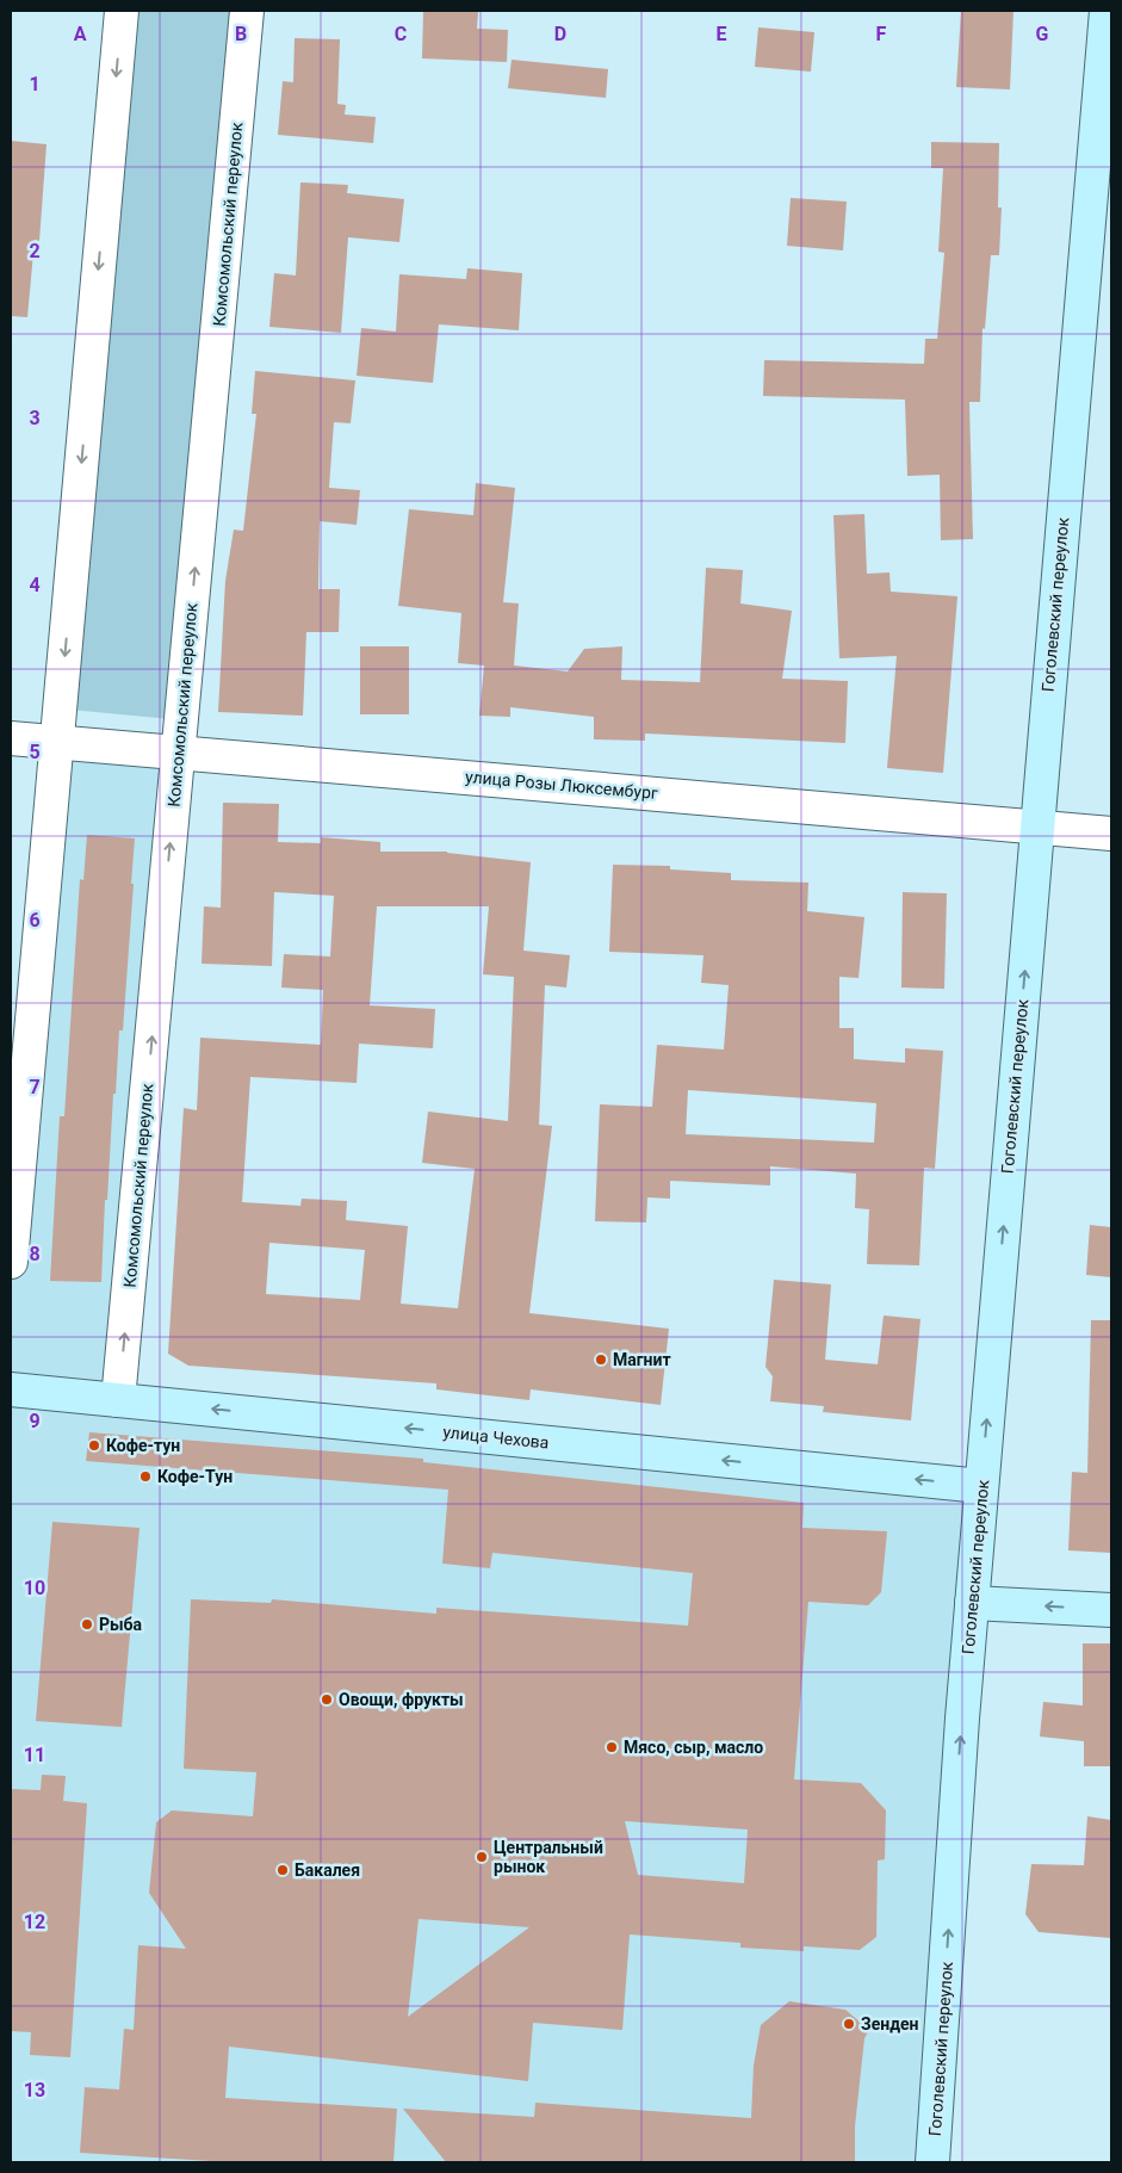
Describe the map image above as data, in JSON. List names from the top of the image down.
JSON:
{
  "streets": {
    "main road": ["Гоголевский переулок", "улица Чехова"],
    "street": ["Комсомольский переулок", "улица Розы Люксембург"]
  },
  "crossings": [
    ["Комсомольский переулок", "улица Розы Люксембург"],
    ["Комсомольский переулок", "улица Чехова"],
    ["Гоголевский переулок", "улица Розы Люксембург"],
    ["Гоголевский переулок", "улица Чехова"]
  ],
  "one_way": ["Гоголевский переулок", "улица Чехова"],
  "places": [
    "Магнит",
    "Кофе-тун",
    "Кофе-Тун",
    "Рыба",
    "Овощи, фрукты",
    "Мясо, сыр, масло",
    "Центральный рынок",
    "Бакалея",
    "Зенден"
  ],
  "grid": {
    "columns": [
      "A",
      "B",
      "C",
      "D",
      "E",
      "F",
      "G"
    ],
    "rows": [
      "1",
      "2",
      "3",
      "4",
      "5",
      "6",
      "7",
      "8",
      "9",
      "10",
      "11",
      "12",
      "13"
    ]
  }
}
